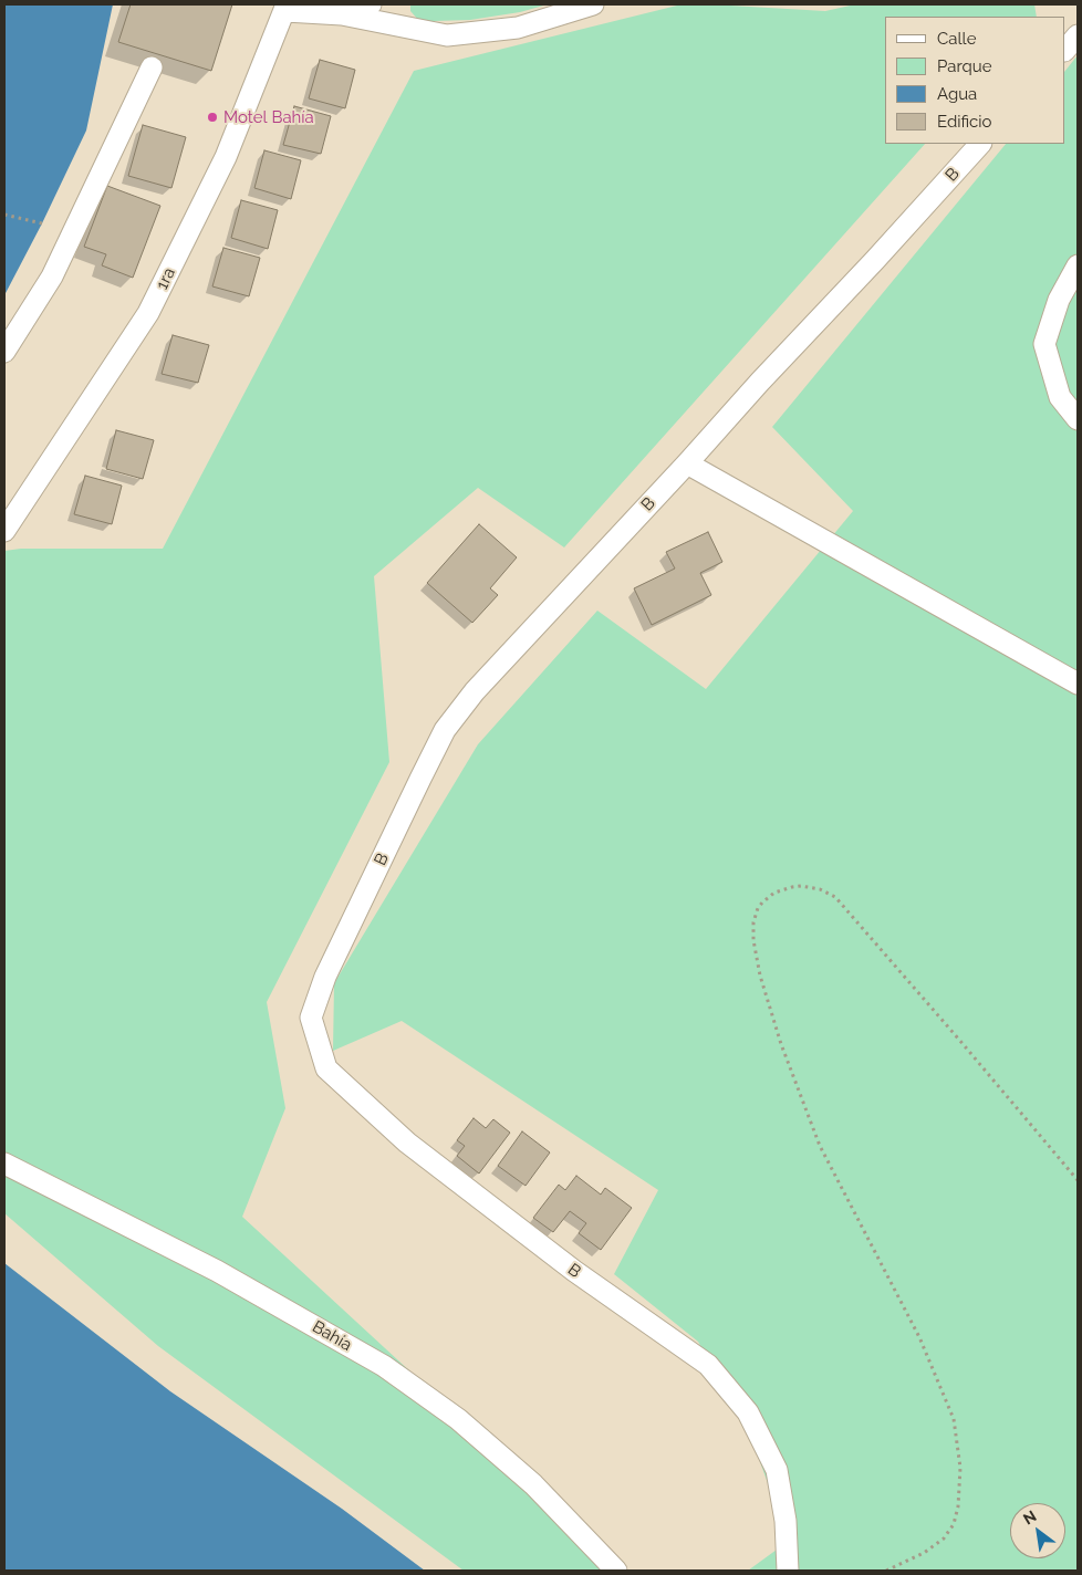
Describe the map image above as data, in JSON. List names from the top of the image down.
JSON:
{
  "streets": {
    "street": ["B", "1ra", "Bahía"]
  },
  "places": ["Motel Bahía"],
  "legend": [
    "Calle",
    "Parque",
    "Agua",
    "Edificio"
  ],
  "north": "top left"
}
